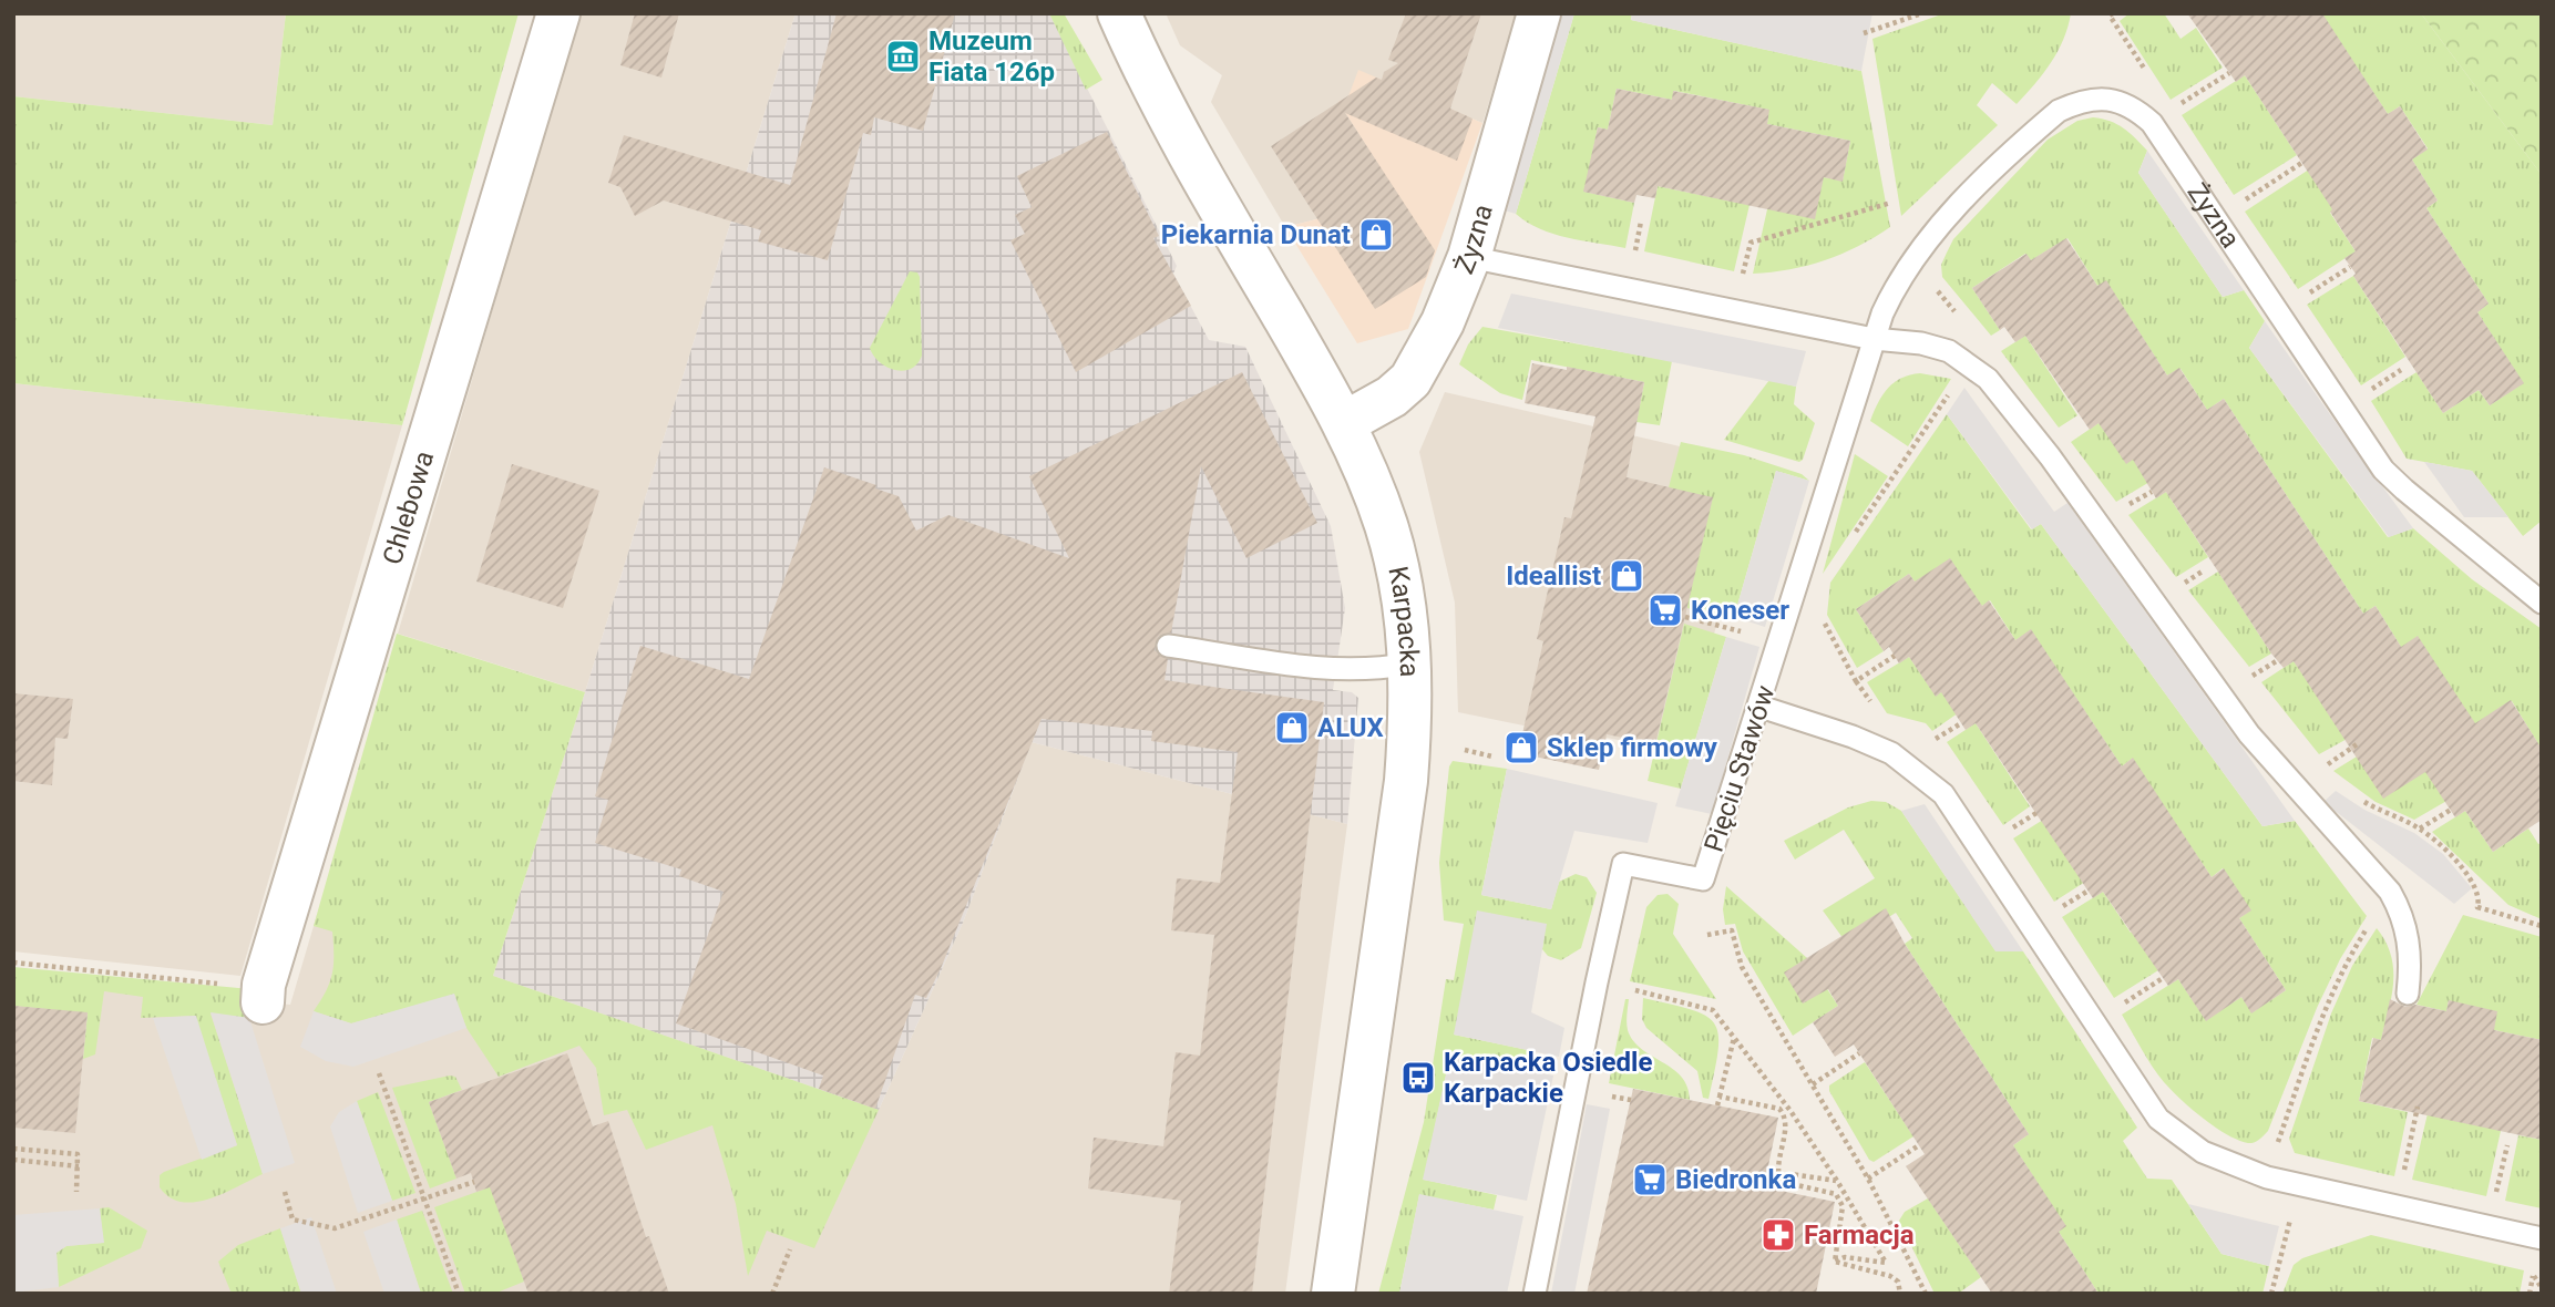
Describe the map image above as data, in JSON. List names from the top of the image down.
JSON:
{
  "streets": {
    "street": ["Żyzna", "Chlebowa", "Karpacka"],
    "lane": ["Pięciu Stawów"]
  },
  "crossings": [
    ["Żyzna", "Karpacka"],
    ["Żyzna", "Pięciu Stawów"]
  ],
  "places": {
    "museum": ["Muzeum Fiata 126p"],
    "shop": [
      "Piekarnia Dunat",
      "Ideallist",
      "ALUX",
      "Sklep firmowy"
    ],
    "supermarket": ["Koneser", "Biedronka"],
    "bus stop": ["Karpacka Osiedle Karpackie"],
    "pharmacy": ["Farmacja"]
  }
}
